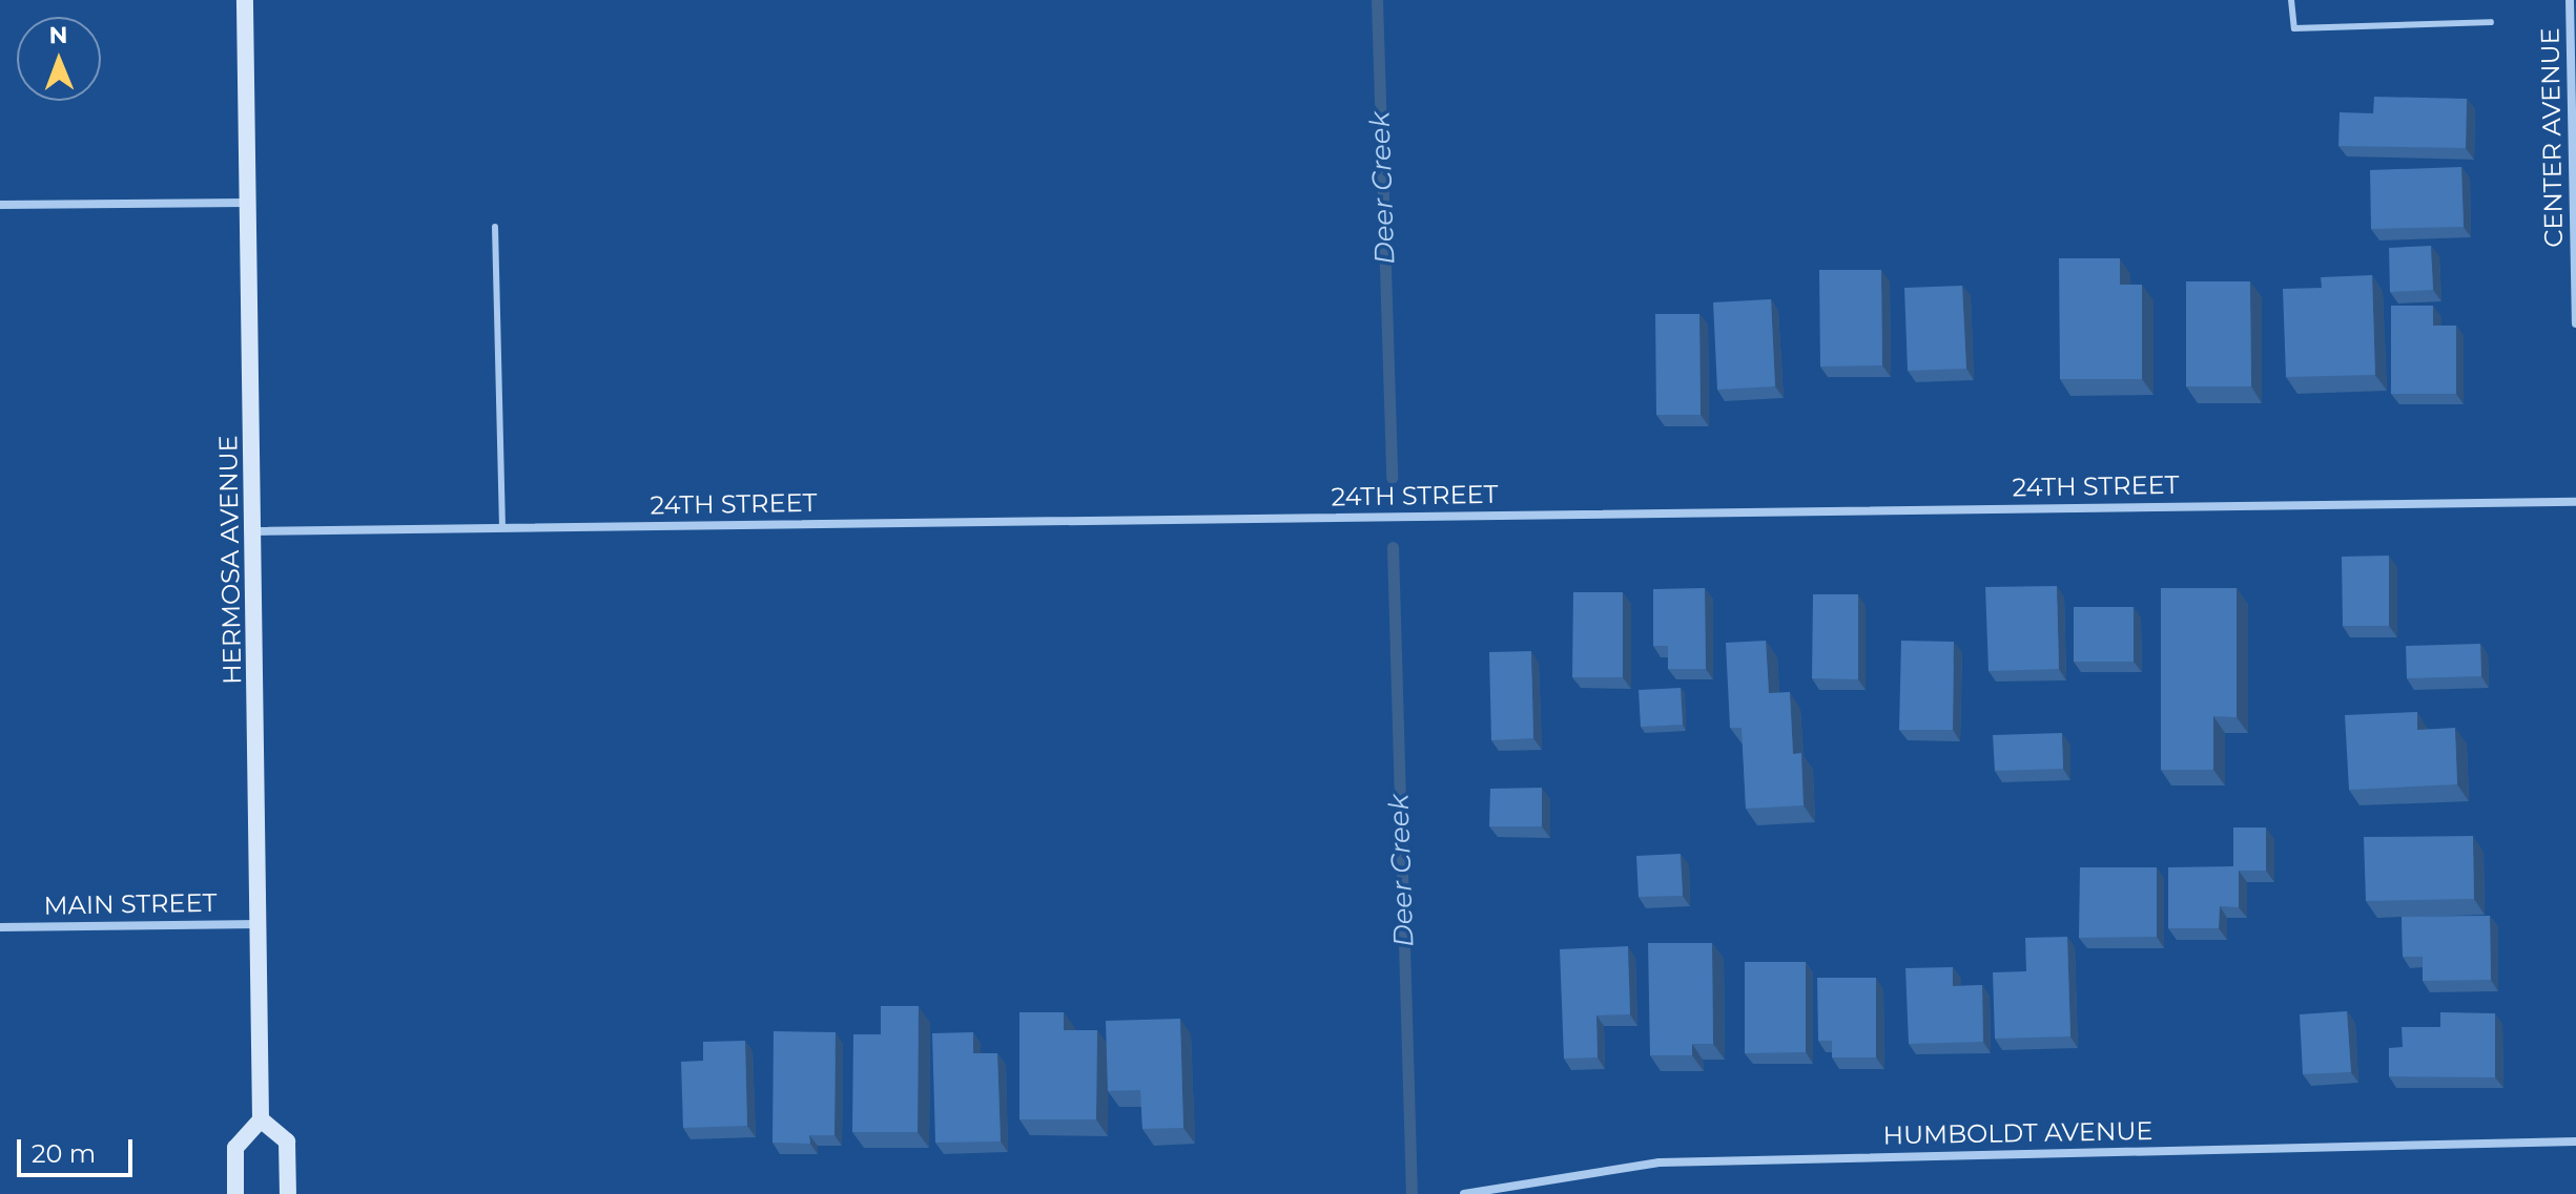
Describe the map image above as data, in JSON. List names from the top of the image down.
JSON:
{
  "streets": {
    "street": [
      "CENTER AVENUE",
      "24TH STREET",
      "HERMOSA AVENUE",
      "MAIN STREET",
      "HUMBOLDT AVENUE"
    ]
  },
  "crossings": [
    ["24TH STREET", "HERMOSA AVENUE"],
    ["HERMOSA AVENUE", "MAIN STREET"]
  ],
  "water": ["Deer Creek"],
  "scale_bar": "20 m",
  "north": "top"
}
